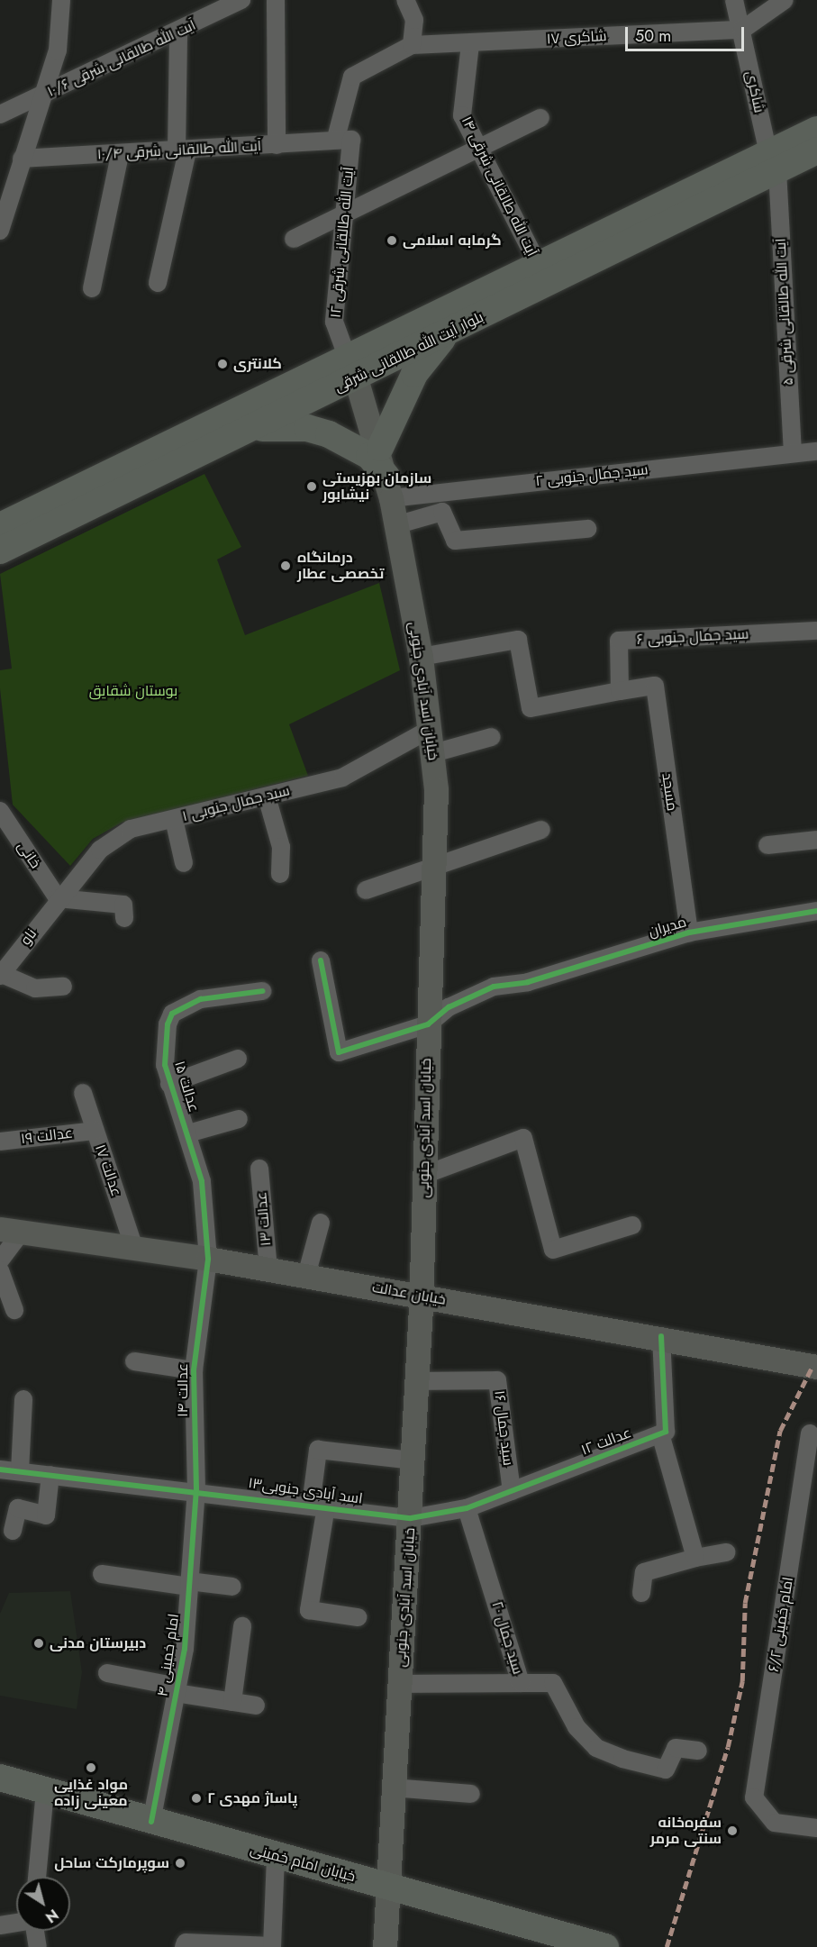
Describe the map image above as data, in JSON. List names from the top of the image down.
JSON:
{
  "streets": {
    "main road": [
      "بلوار آیت الله طالقانی شرقی",
      "خیابان اسد آبادی جنوبی",
      "خیابان عدالت",
      "خیابان امام خمینی"
    ],
    "street": [
      "شاکری ۱۷",
      "آیت الله طالقانی شرقی ۱۰/۶",
      "شاکری",
      "آیت الله طالقانی شرقی ۱۰/۴",
      "آیت الله طالقانی شرقی ۱۴",
      "آیت الله طالقانی شرقی ۱۲",
      "آیت الله طالقانی شرقی ۵",
      "سید جمال جنوبی ۲",
      "سید جمال جنوبی ۶",
      "مسجد",
      "سید جمال جنوبی ۱",
      "خانی",
      "مدیران",
      "ناو",
      "عدالت ۱۵",
      "عدالت ۱۹",
      "عدالت ۱۷",
      "عدالت ۱۳",
      "عدالت ۱۴",
      "سید جمال ۱۶",
      "عدالت ۱۲",
      "اسد آبادی جنوبی۱۳",
      "امام خمینی ۶/۲",
      "سید جمال ۲۰",
      "امام خمینی ۴"
    ]
  },
  "crossings": [
    ["شاکری ۱۷", "شاکری"],
    ["شاکری ۱۷", "آیت الله طالقانی شرقی ۱۴"],
    ["شاکری", "آیت الله طالقانی شرقی ۵"],
    ["شاکری", "بلوار آیت الله طالقانی شرقی"],
    ["آیت الله طالقانی شرقی ۱۰/۴", "آیت الله طالقانی شرقی ۱۲"],
    ["آیت الله طالقانی شرقی ۱۴", "بلوار آیت الله طالقانی شرقی"],
    ["آیت الله طالقانی شرقی ۱۲", "بلوار آیت الله طالقانی شرقی"],
    ["آیت الله طالقانی شرقی ۱۲", "خیابان اسد آبادی جنوبی"],
    ["آیت الله طالقانی شرقی ۵", "بلوار آیت الله طالقانی شرقی"],
    ["آیت الله طالقانی شرقی ۵", "سید جمال جنوبی ۲"],
    ["بلوار آیت الله طالقانی شرقی", "خیابان اسد آبادی جنوبی"],
    ["سید جمال جنوبی ۲", "خیابان اسد آبادی جنوبی"],
    ["سید جمال جنوبی ۶", "مسجد"],
    ["خیابان اسد آبادی جنوبی", "سید جمال جنوبی ۱"],
    ["خیابان اسد آبادی جنوبی", "مدیران"],
    ["خیابان اسد آبادی جنوبی", "خیابان عدالت"],
    ["خیابان اسد آبادی جنوبی", "سید جمال ۱۶"],
    ["خیابان اسد آبادی جنوبی", "اسد آبادی جنوبی۱۳"],
    ["خیابان اسد آبادی جنوبی", "سید جمال ۲۰"],
    ["خیابان اسد آبادی جنوبی", "خیابان امام خمینی"],
    ["مسجد", "مدیران"],
    ["سید جمال جنوبی ۱", "خانی"],
    ["سید جمال جنوبی ۱", "ناو"],
    ["خانی", "ناو"],
    ["عدالت ۱۵", "خیابان عدالت"],
    ["عدالت ۱۵", "عدالت ۱۴"],
    ["عدالت ۱۹", "عدالت ۱۷"],
    ["عدالت ۱۷", "خیابان عدالت"],
    ["عدالت ۱۳", "خیابان عدالت"],
    ["خیابان عدالت", "عدالت ۱۴"],
    ["عدالت ۱۴", "اسد آبادی جنوبی۱۳"],
    ["عدالت ۱۴", "امام خمینی ۴"],
    ["سید جمال ۱۶", "عدالت ۱۲"],
    ["عدالت ۱۲", "اسد آبادی جنوبی۱۳"],
    ["عدالت ۱۲", "سید جمال ۲۰"],
    ["اسد آبادی جنوبی۱۳", "سید جمال ۲۰"],
    ["اسد آبادی جنوبی۱۳", "امام خمینی ۴"],
    ["امام خمینی ۴", "خیابان امام خمینی"]
  ],
  "parks": ["بوستان شقایق"],
  "places": [
    "گرمابه اسلامی",
    "کلانتری",
    "سازمان بهزیستی نیشابور",
    "درمانگاه تخصصی عطار",
    "دبیرستان مدنی",
    "مواد غذایی معینی زاده",
    "پاساژ مهدی ۲",
    "سفره‌خانه سنتی مرمر",
    "سوپرمارکت ساحل"
  ],
  "scale_bar": "50 m",
  "north": "bottom right"
}
